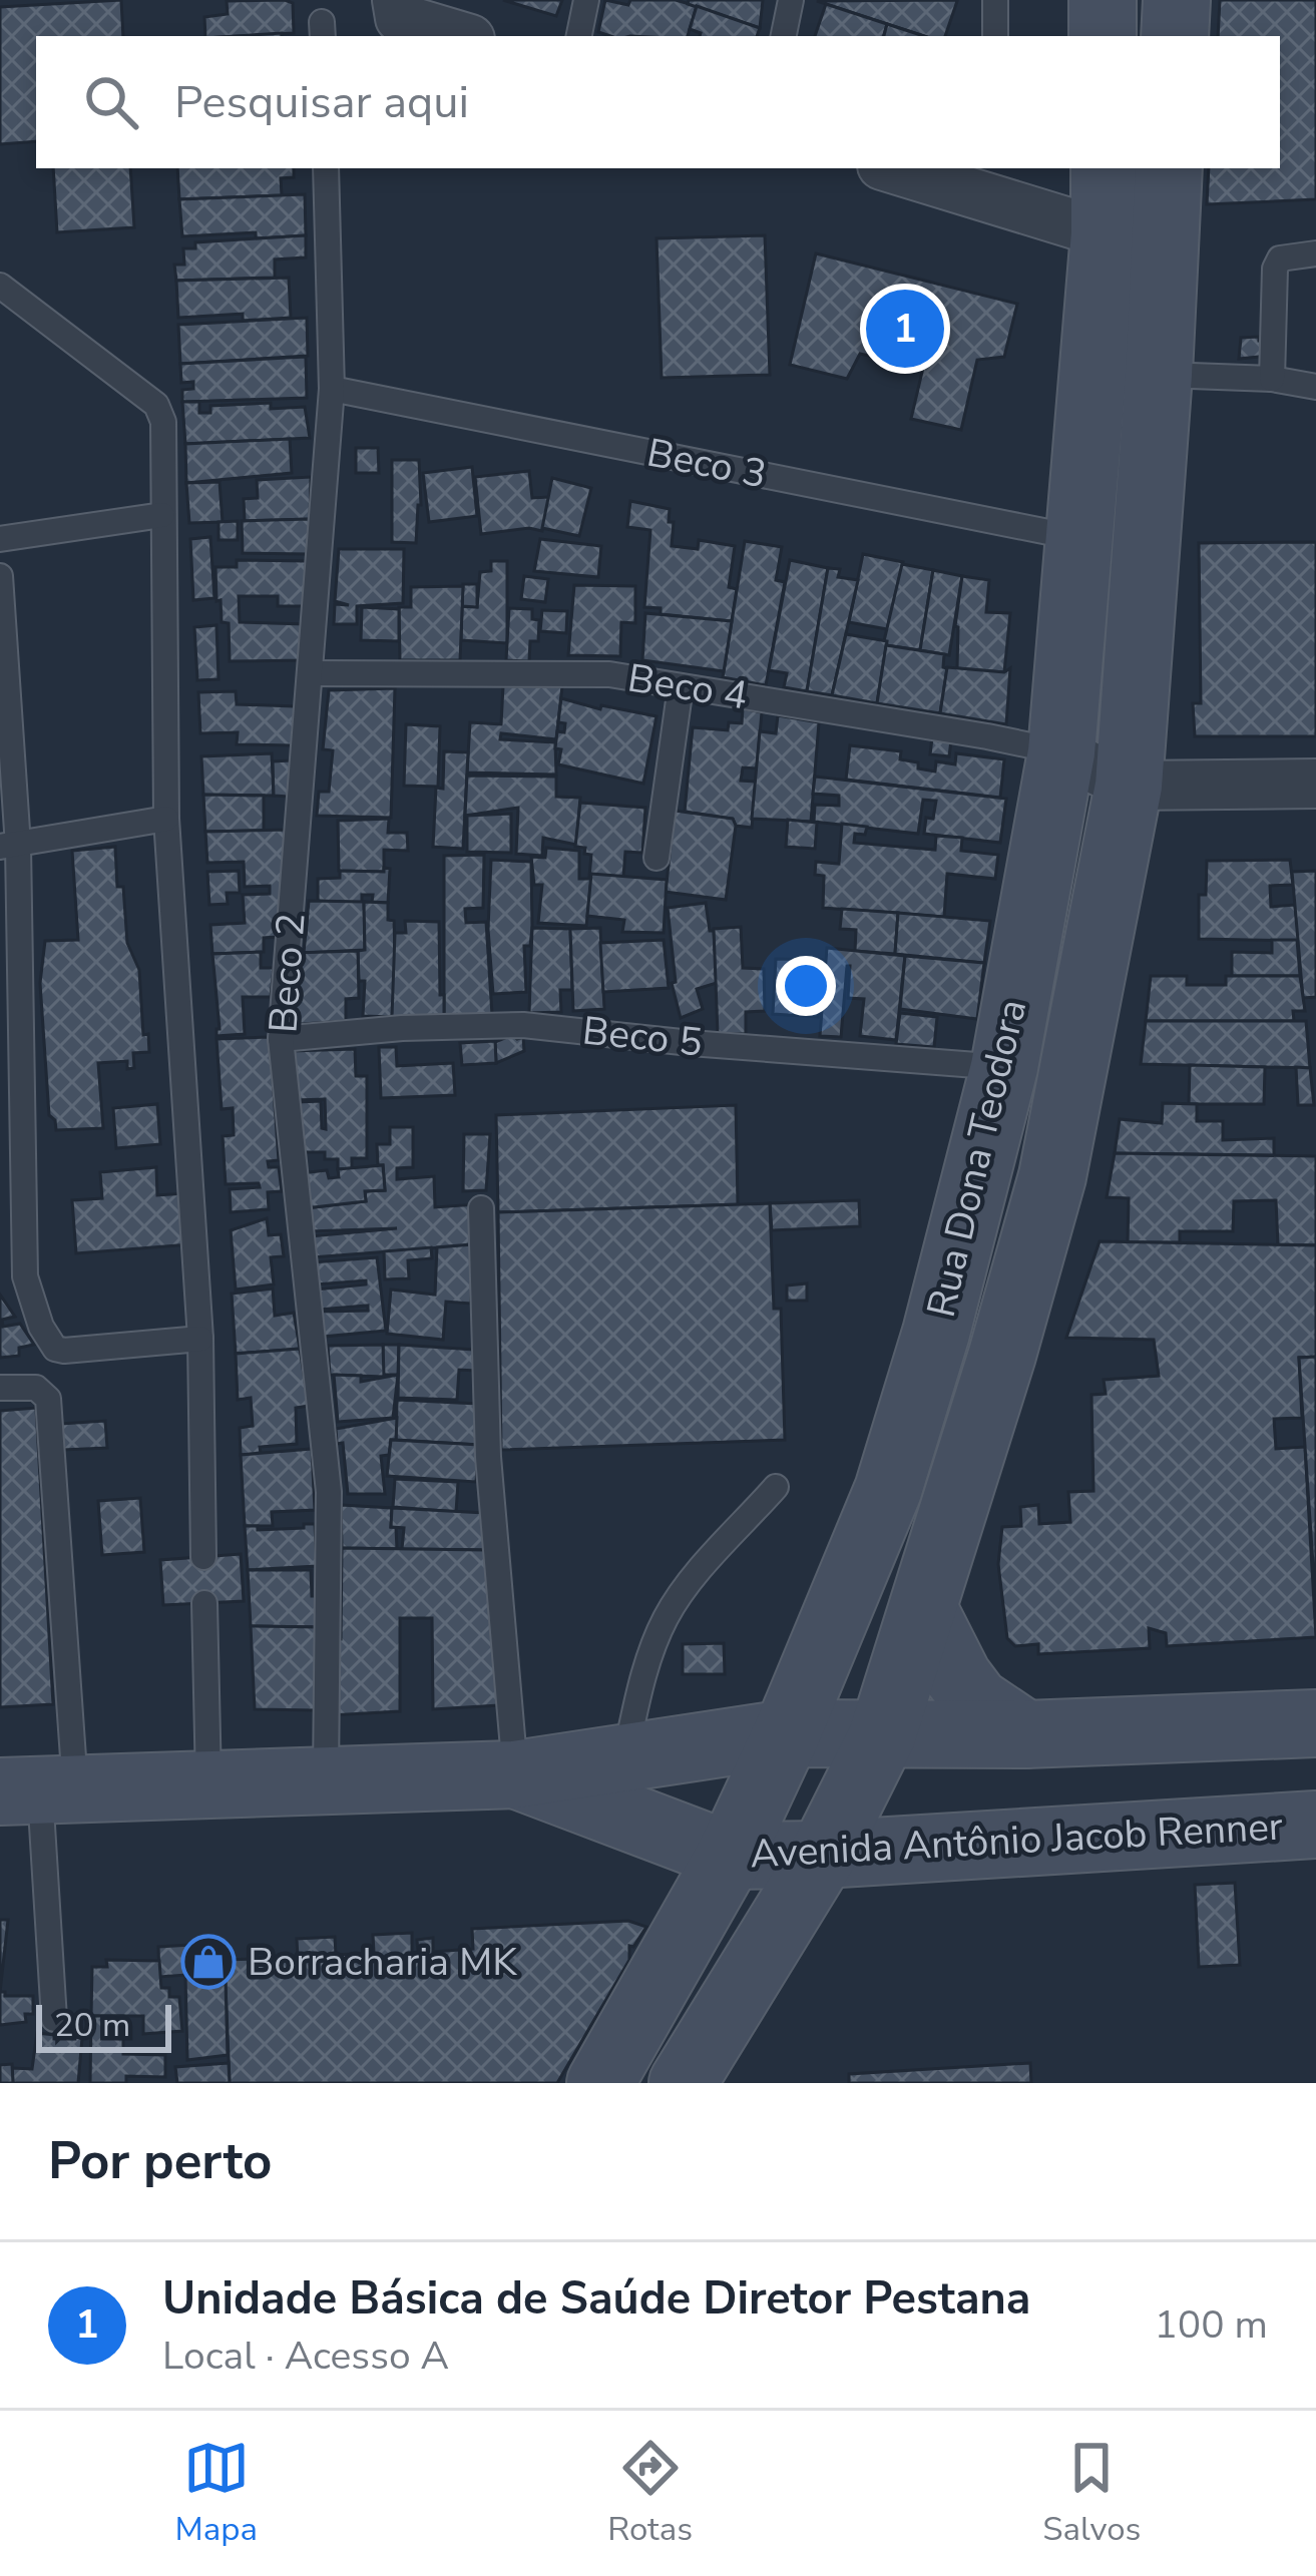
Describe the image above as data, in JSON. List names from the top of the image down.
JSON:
{
  "streets": {
    "main road": ["Rua Dona Teodora", "Avenida Antônio Jacob Renner"],
    "lane": [
      "Beco 3",
      "Beco 4",
      "Beco 2",
      "Beco 5"
    ]
  },
  "crossings": [
    ["Beco 3", "Beco 2"],
    ["Beco 3", "Rua Dona Teodora"],
    ["Beco 4", "Beco 2"],
    ["Beco 4", "Rua Dona Teodora"],
    ["Beco 2", "Beco 5"],
    ["Beco 2", "Avenida Antônio Jacob Renner"],
    ["Beco 5", "Rua Dona Teodora"],
    ["Rua Dona Teodora", "Avenida Antônio Jacob Renner"]
  ],
  "places": {
    "shop": ["Borracharia MK"]
  },
  "scale_bar": "20 m",
  "page": {
    "search": "Pesquisar aqui",
    "pins": "1",
    "scale": "20 m",
    "heading": "Por perto",
    "list": [
      {
        "mark": "1",
        "name": "Unidade Básica de Saúde Diretor Pestana",
        "note": "Local · Acesso A",
        "value": "100 m"
      }
    ],
    "nav": ["Mapa", "Rotas", "Salvos"]
  }
}
